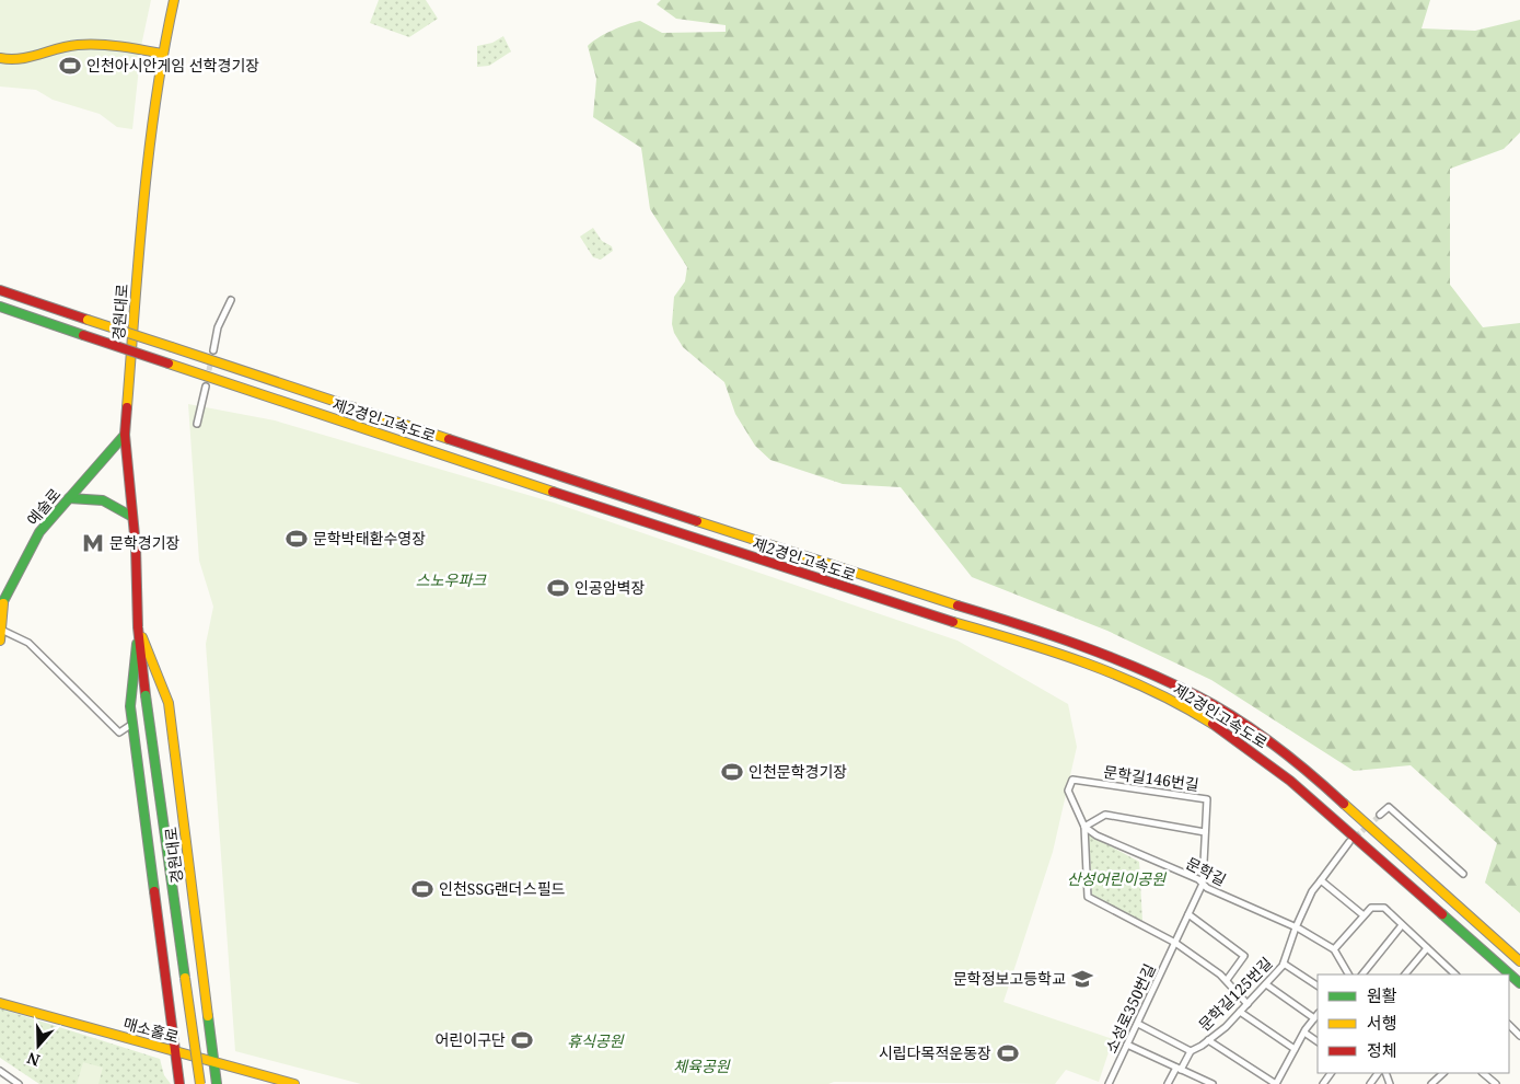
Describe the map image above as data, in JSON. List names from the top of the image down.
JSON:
{
  "streets": {
    "main road": [
      "경원대로",
      "제2경인고속도로",
      "예술로",
      "매소홀로"
    ],
    "street": [
      "문학길146번길",
      "문학길",
      "문학길125번길",
      "소성로350번길"
    ]
  },
  "crossings": [
    ["경원대로", "예술로"],
    ["경원대로", "매소홀로"],
    ["문학길146번길", "문학길"],
    ["문학길146번길", "소성로350번길"],
    ["문학길", "문학길125번길"],
    ["문학길", "소성로350번길"]
  ],
  "parks": [
    "스노우파크",
    "산성어린이공원",
    "휴식공원",
    "체육공원"
  ],
  "places": {
    "sports": [
      "인천아시안게임 선학경기장",
      "문학박태환수영장",
      "인공암벽장",
      "인천문학경기장",
      "인천SSG랜더스필드",
      "어린이구단",
      "시립다목적운동장"
    ],
    "metro station": ["문학경기장"],
    "school or university": ["문학정보고등학교"]
  },
  "legend": ["원활", "서행", "정체"],
  "north": "bottom"
}
